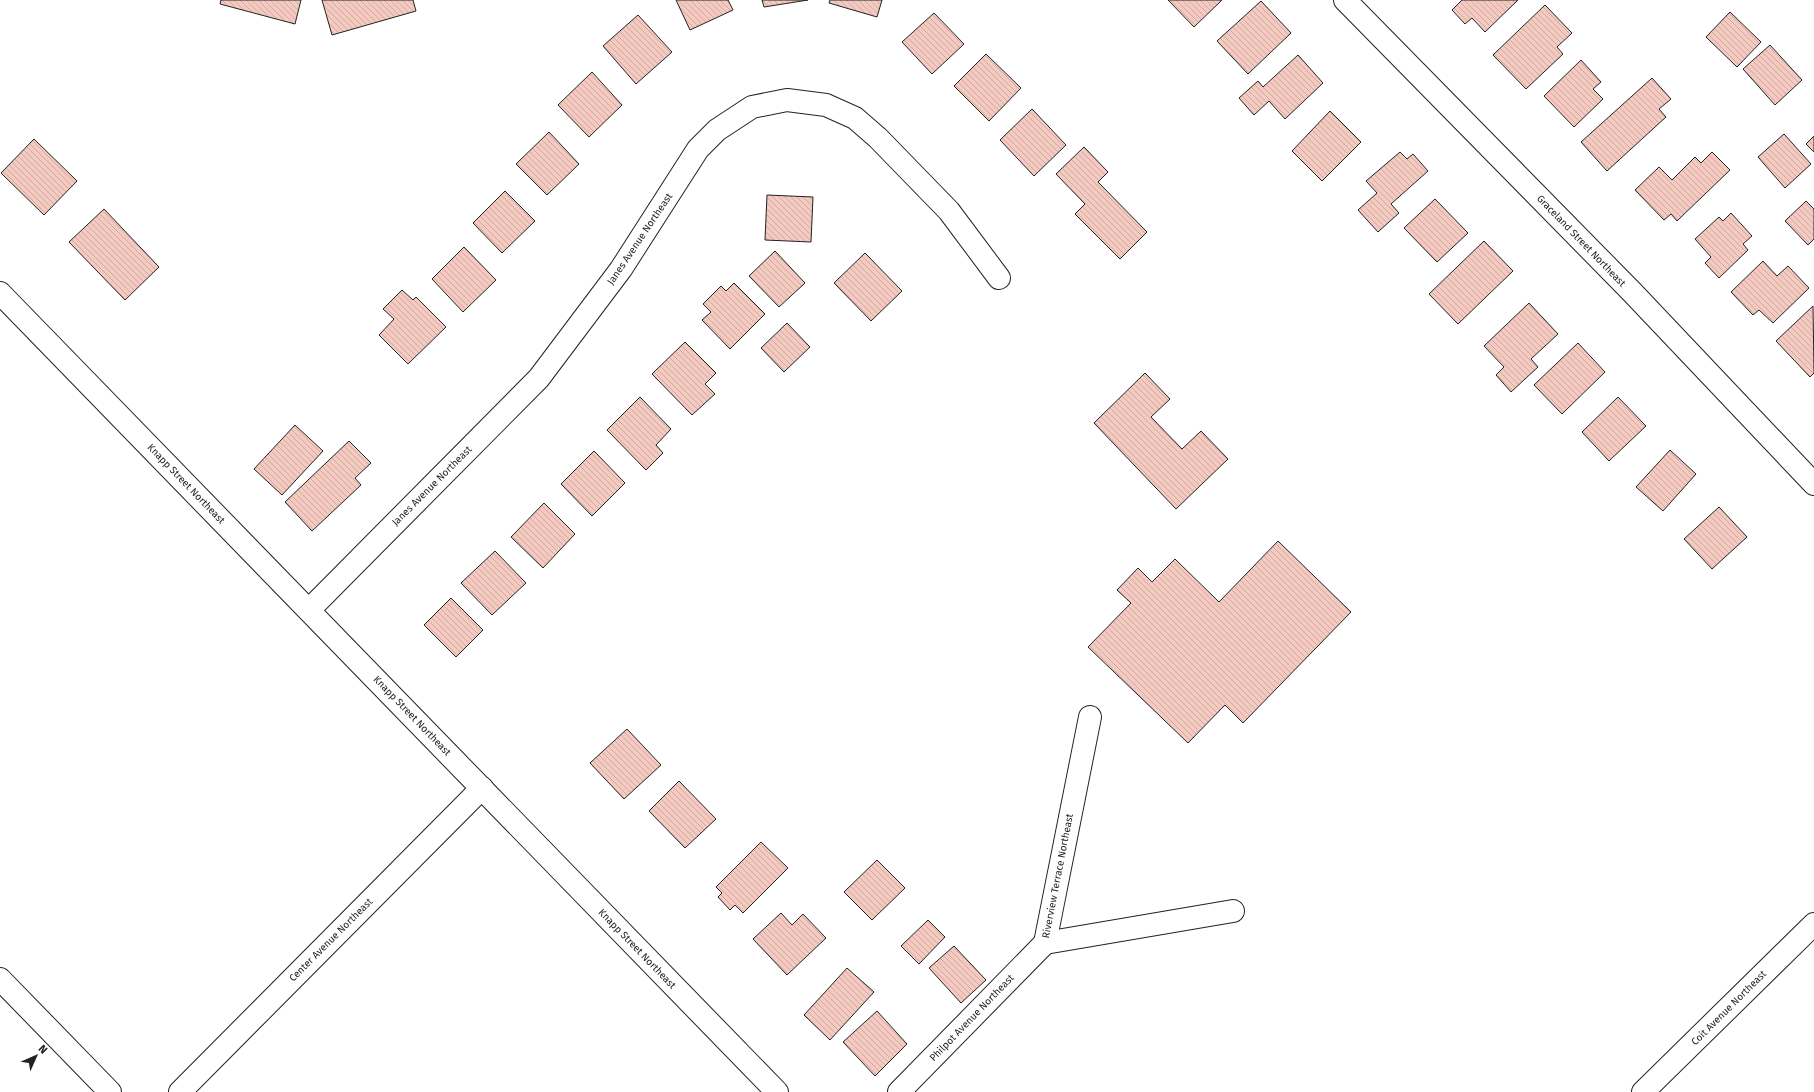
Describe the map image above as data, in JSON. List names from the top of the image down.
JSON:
{
  "streets": {
    "street": [
      "Janes Avenue Northeast",
      "Graceland Street Northeast",
      "Knapp Street Northeast",
      "Riverview Terrace Northeast",
      "Center Avenue Northeast",
      "Coit Avenue Northeast",
      "Philpot Avenue Northeast"
    ]
  },
  "crossings": [
    ["Janes Avenue Northeast", "Knapp Street Northeast"],
    ["Knapp Street Northeast", "Center Avenue Northeast"],
    ["Riverview Terrace Northeast", "Philpot Avenue Northeast"]
  ],
  "north": "top right"
}
